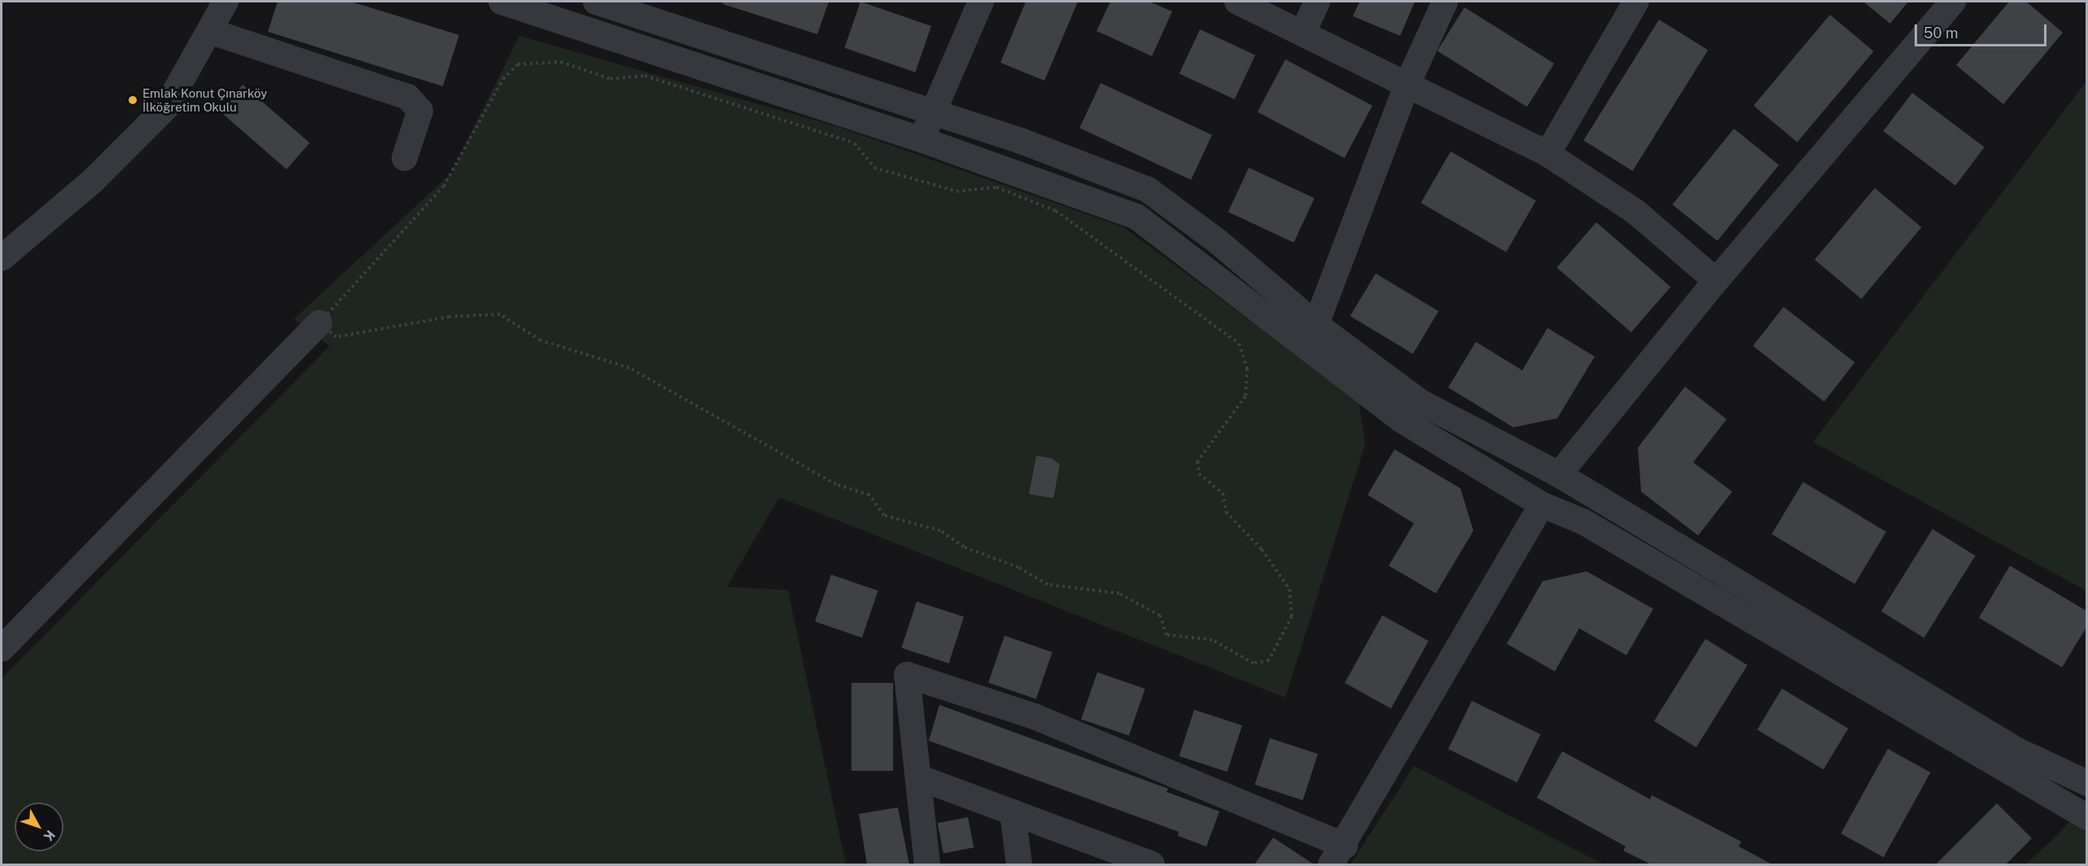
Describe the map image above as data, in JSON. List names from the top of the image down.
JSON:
{
  "places": ["Emlak Konut Çınarköy İlköğretim Okulu"],
  "scale_bar": "50 m",
  "north": "bottom right"
}
